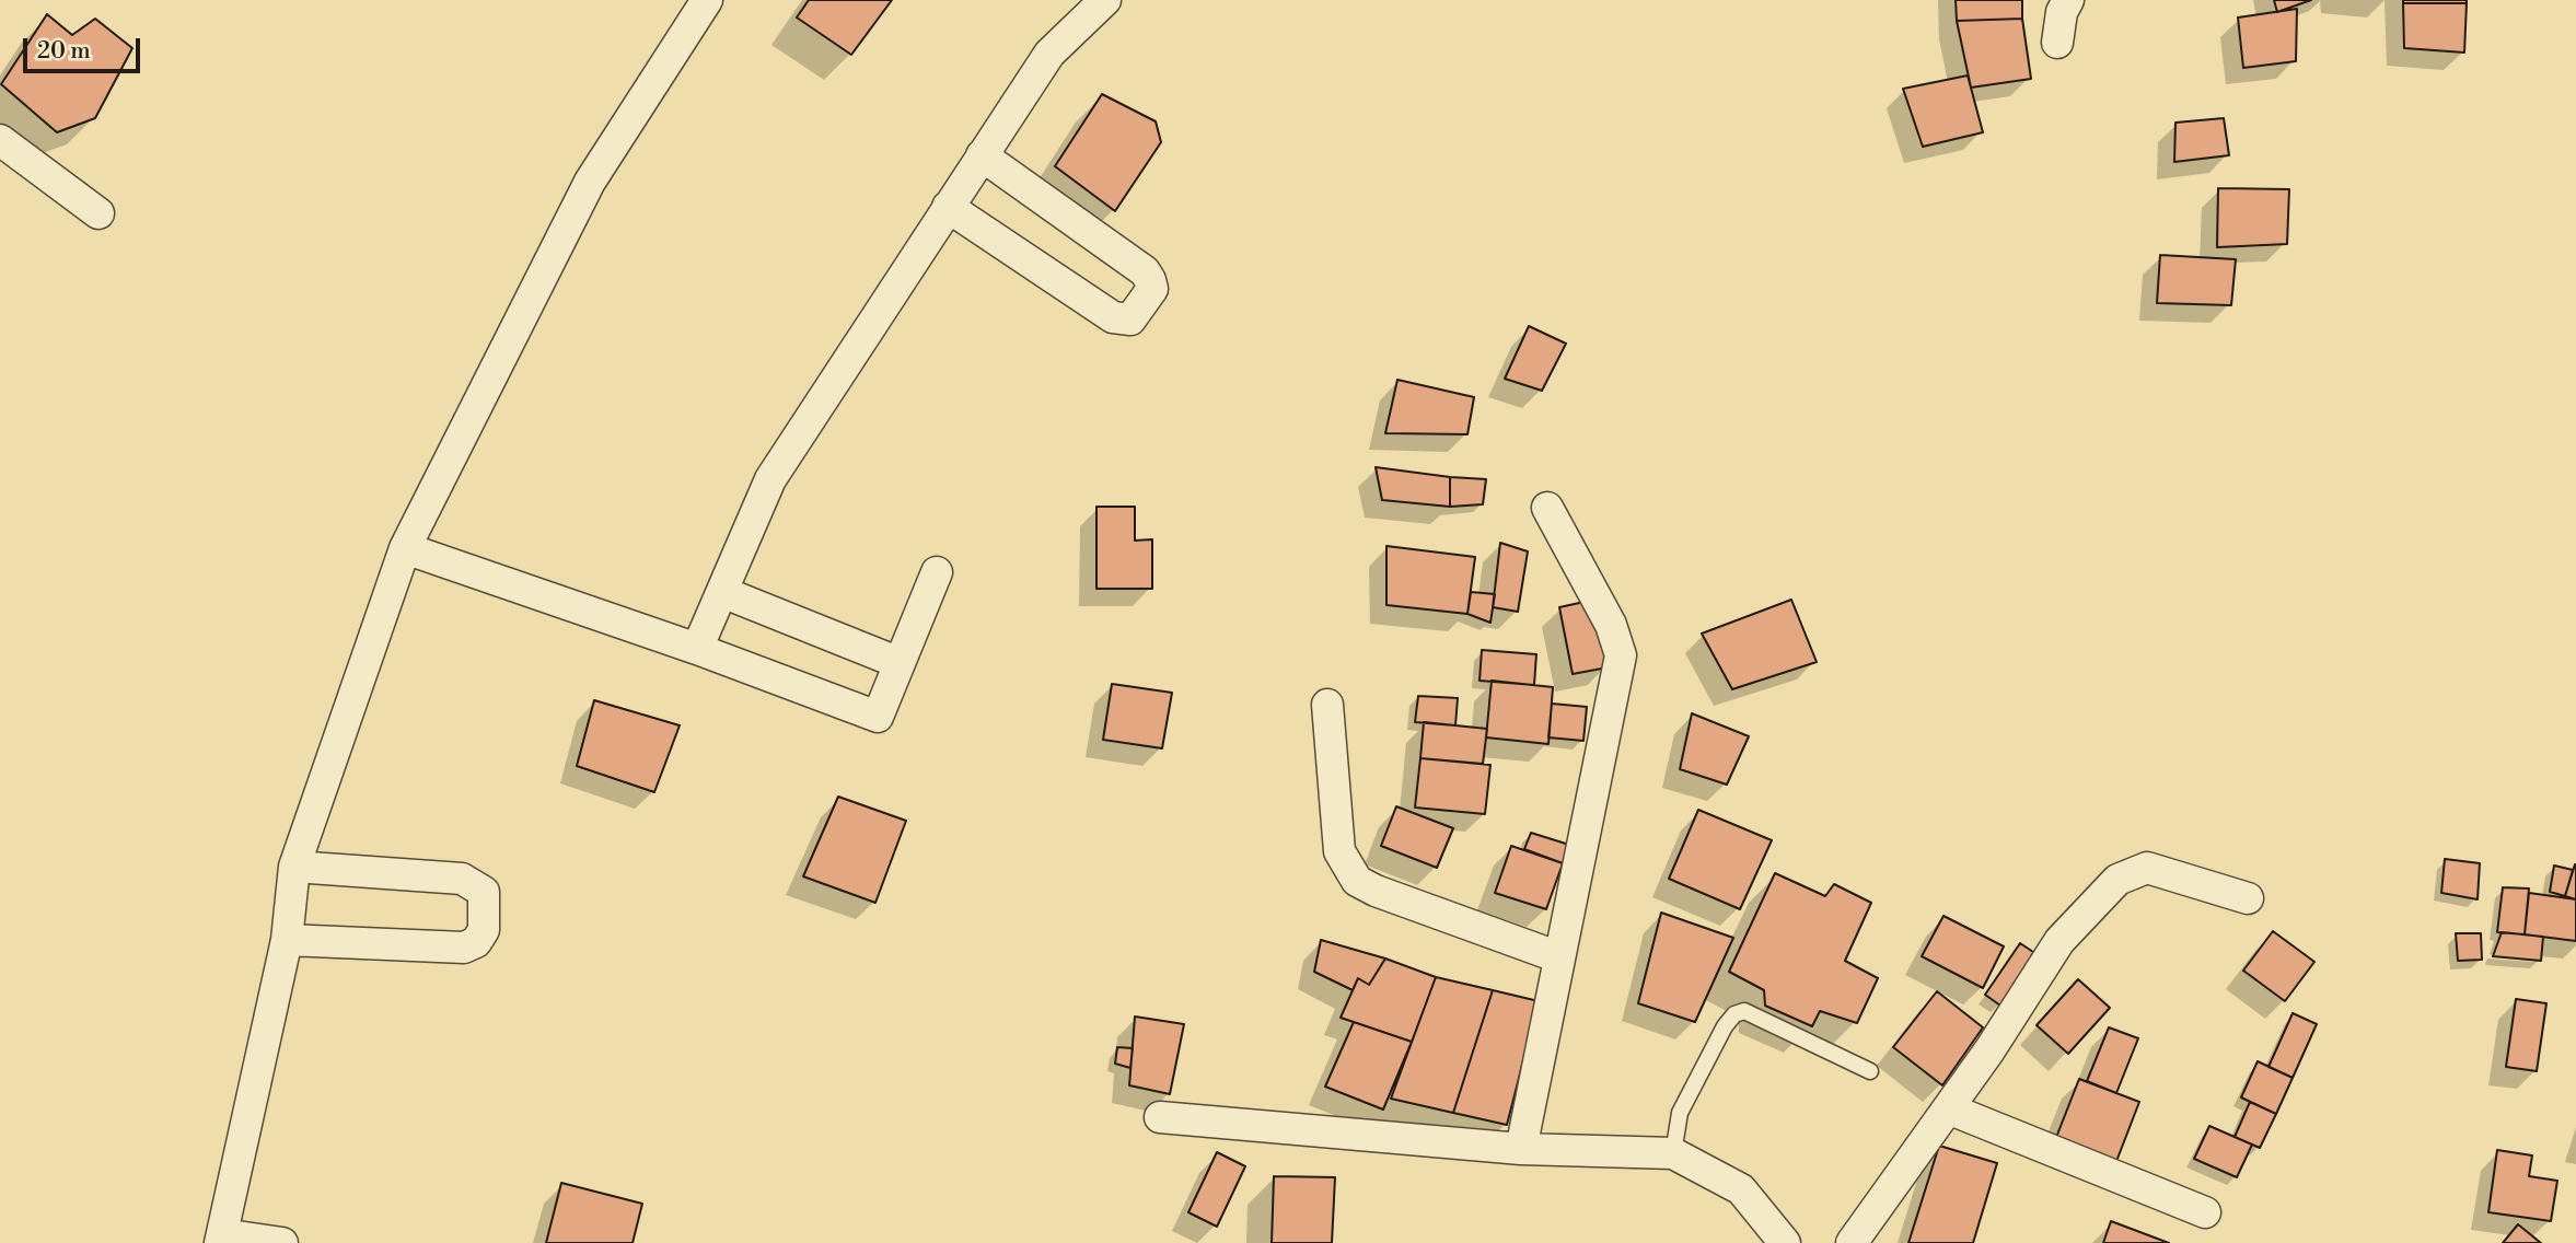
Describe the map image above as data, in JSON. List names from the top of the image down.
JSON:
{
  "scale_bar": "20 m"
}
